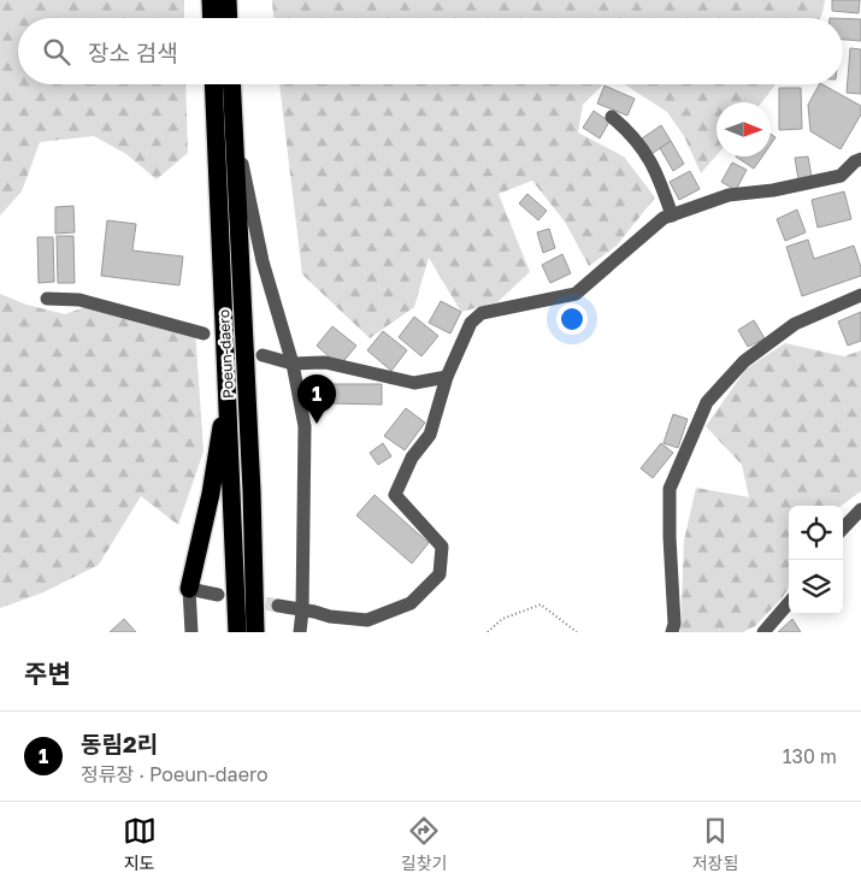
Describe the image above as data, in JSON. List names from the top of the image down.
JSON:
{
  "streets": {
    "highway": ["Poeun-daero"]
  },
  "north": "right",
  "page": {
    "search": "장소 검색",
    "pins": "1",
    "heading": "주변",
    "list": [
      {
        "mark": "1",
        "name": "동림2리",
        "note": "정류장 · Poeun-daero",
        "value": "130 m"
      }
    ],
    "nav": ["지도", "길찾기", "저장됨"]
  }
}
